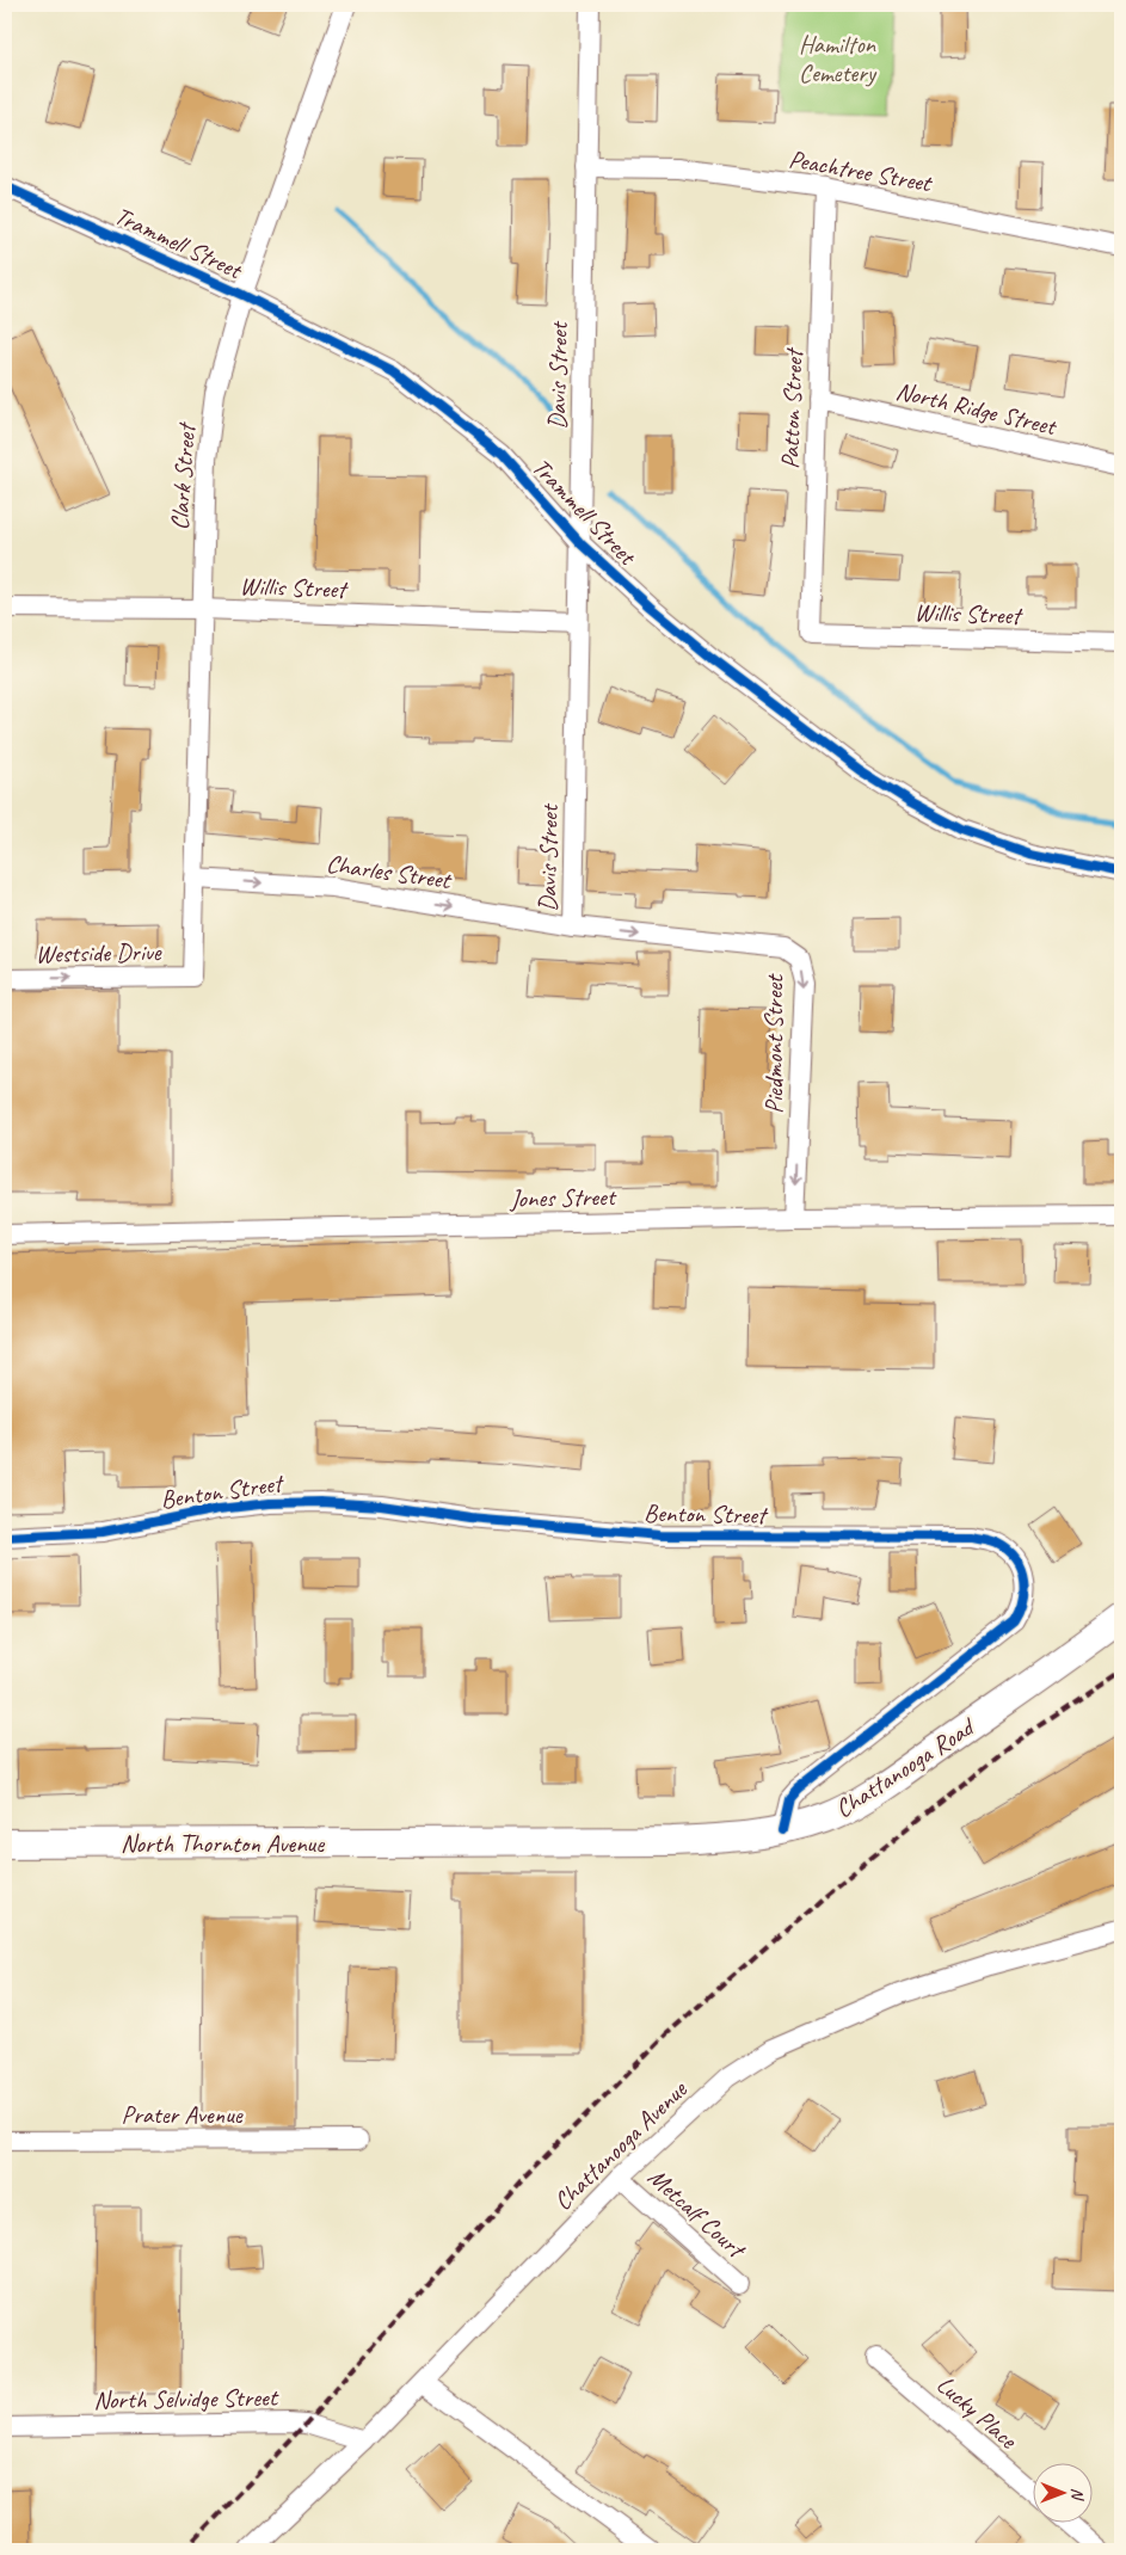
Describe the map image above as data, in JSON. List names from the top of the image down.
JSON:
{
  "streets": {
    "main road": ["Chattanooga Road", "North Thornton Avenue"],
    "street": [
      "Peachtree Street",
      "Trammell Street",
      "Davis Street",
      "North Ridge Street",
      "Patton Street",
      "Clark Street",
      "Willis Street",
      "Charles Street",
      "Westside Drive",
      "Piedmont Street",
      "Jones Street",
      "Benton Street",
      "Prater Avenue",
      "Chattanooga Avenue",
      "Metcalf Court",
      "North Selvidge Street",
      "Lucky Place"
    ]
  },
  "crossings": [
    ["Peachtree Street", "Davis Street"],
    ["Peachtree Street", "Patton Street"],
    ["Trammell Street", "Davis Street"],
    ["Trammell Street", "Clark Street"],
    ["Davis Street", "Willis Street"],
    ["Davis Street", "Charles Street"],
    ["Davis Street", "Piedmont Street"],
    ["North Ridge Street", "Patton Street"],
    ["Patton Street", "Willis Street"],
    ["Clark Street", "Willis Street"],
    ["Clark Street", "Charles Street"],
    ["Clark Street", "Westside Drive"],
    ["Charles Street", "Piedmont Street"],
    ["Piedmont Street", "Jones Street"],
    ["Benton Street", "Chattanooga Road"],
    ["Chattanooga Road", "North Thornton Avenue"],
    ["Chattanooga Avenue", "Metcalf Court"],
    ["Chattanooga Avenue", "North Selvidge Street"]
  ],
  "one_way": ["Charles Street", "Westside Drive"],
  "parks": ["Hamilton Cemetery"],
  "north": "right"
}
